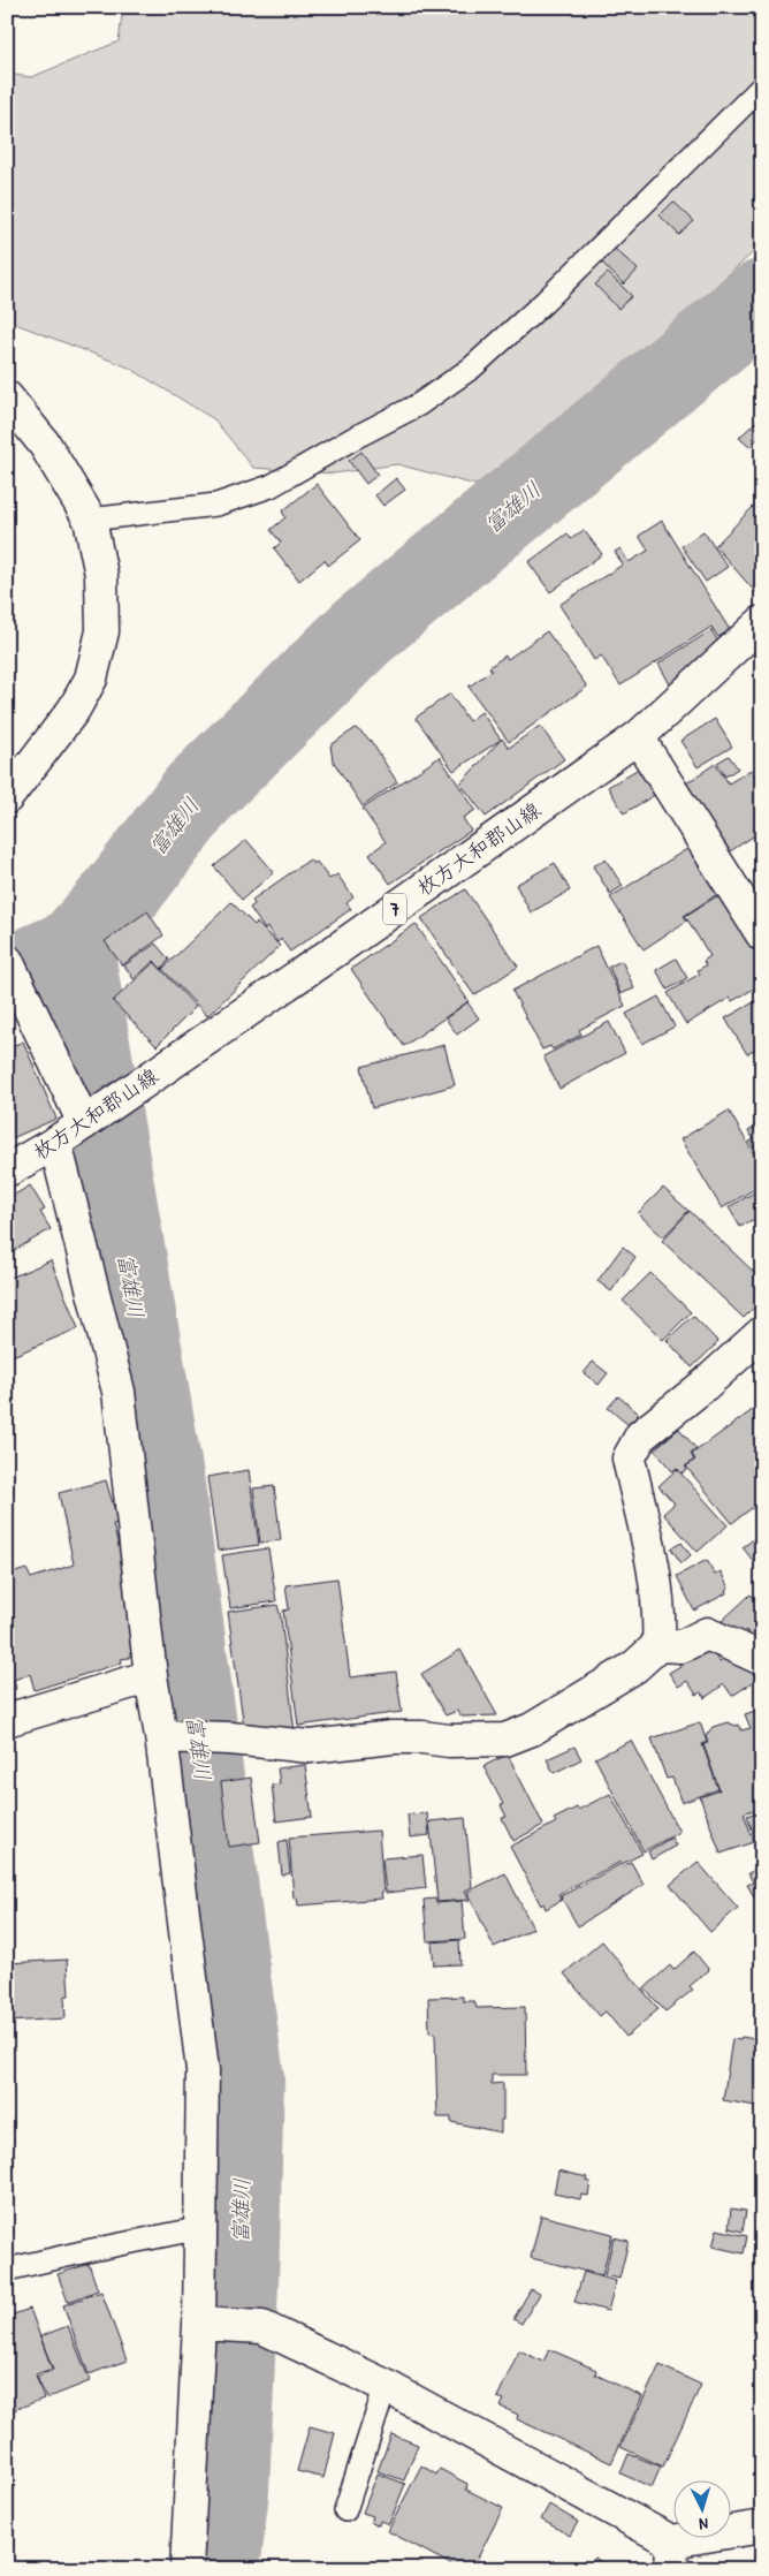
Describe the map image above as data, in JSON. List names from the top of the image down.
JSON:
{
  "streets": {
    "street": ["枚方大和郡山線", "7"]
  },
  "water": ["富雄川"],
  "north": "bottom"
}
